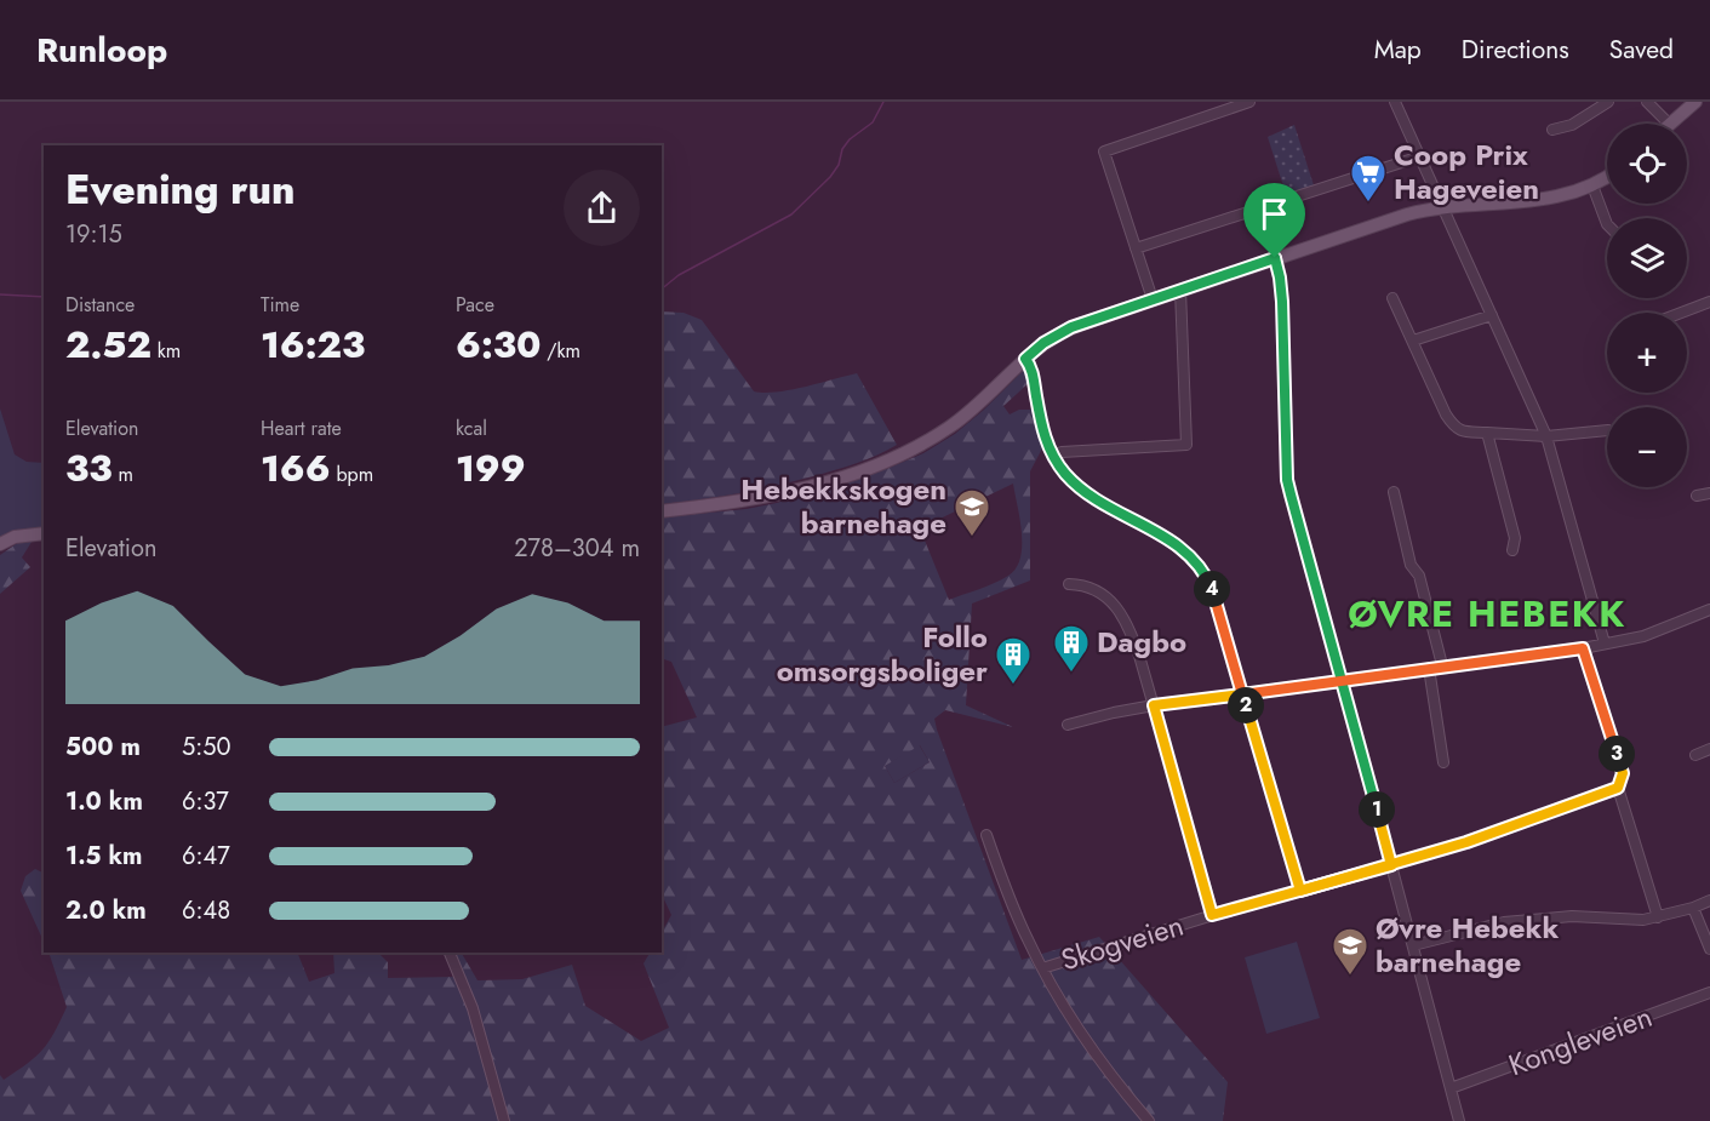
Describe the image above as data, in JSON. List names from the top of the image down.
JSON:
{
  "streets": {
    "street": ["Skogveien", "Kongleveien"]
  },
  "districts": ["ØVRE HEBEKK"],
  "places": {
    "supermarket": ["Coop Prix Hageveien"],
    "school or university": ["Hebekkskogen barnehage", "Øvre Hebekk barnehage"],
    "building": ["Dagbo", "Follo omsorgsboliger"]
  },
  "page": {
    "header": "Runloop",
    "nav": ["Map", "Directions", "Saved"],
    "map_buttons": ["+", "−"],
    "heading": ["Evening run", "19:15"],
    "stats": [
      ["Distance", "2.52 km"],
      ["Time", "16:23"],
      ["Pace", "6:30 /km"],
      ["Elevation", "33 m"],
      ["Heart rate", "166 bpm"],
      ["kcal", "199"]
    ],
    "chart": ["Elevation", "278–304 m"],
    "pins": [
      "4",
      "2",
      "3",
      "1"
    ],
    "list": [
      {
        "name": "500 m",
        "note": "5:50"
      },
      {
        "name": "1.0 km",
        "note": "6:37"
      },
      {
        "name": "1.5 km",
        "note": "6:47"
      },
      {
        "name": "2.0 km",
        "note": "6:48"
      }
    ]
  }
}
